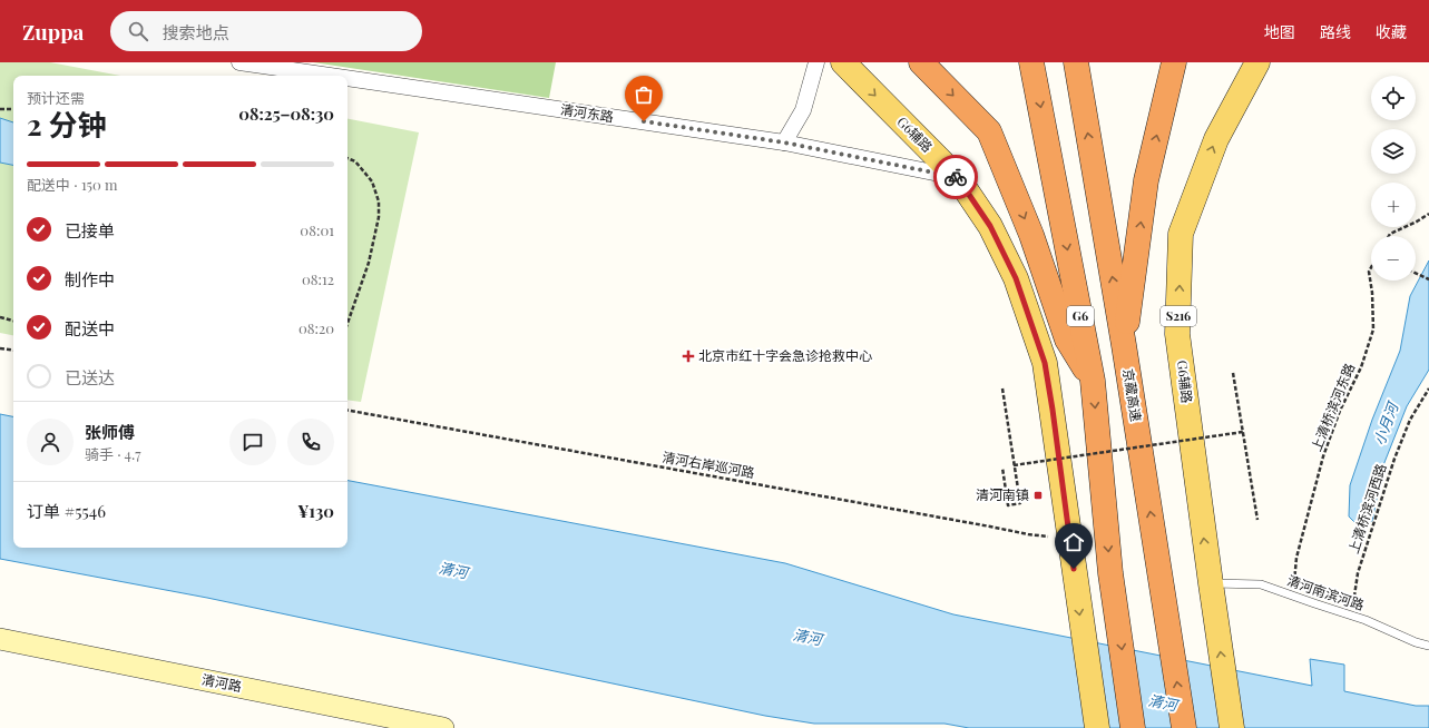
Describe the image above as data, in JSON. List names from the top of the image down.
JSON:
{
  "streets": {
    "highway": ["G6", "京藏高速"],
    "main road": ["G6辅路", "S216"],
    "street": ["清河东路", "清河路"],
    "lane": ["清河南滨河路"],
    "path": ["上清桥滨河东路", "清河右岸巡河路", "上清桥滨河西路"]
  },
  "crossings": [
    ["清河东路", "G6辅路"],
    ["G6辅路", "清河右岸巡河路"],
    ["G6辅路", "清河南滨河路"],
    ["上清桥滨河东路", "清河南滨河路"],
    ["上清桥滨河西路", "清河南滨河路"]
  ],
  "water": ["小月河", "清河"],
  "places": {
    "health": ["北京市红十字会急诊抢救中心"],
    "transit": ["清河南镇"]
  },
  "page": {
    "header": "Zuppa",
    "search": "搜索地点",
    "nav": ["地图", "路线", "收藏"],
    "map_buttons": ["+", "−"],
    "heading": ["2 分钟", "预计还需", "08:25–08:30"],
    "panel": [
      "张师傅",
      "骑手 · 4.7",
      "订单 #5546",
      "¥130"
    ],
    "bar": "配送中 · 150 m",
    "list": [
      ["已接单", "08:01"],
      ["制作中", "08:12"],
      ["配送中", "08:20"],
      "已送达"
    ]
  }
}
